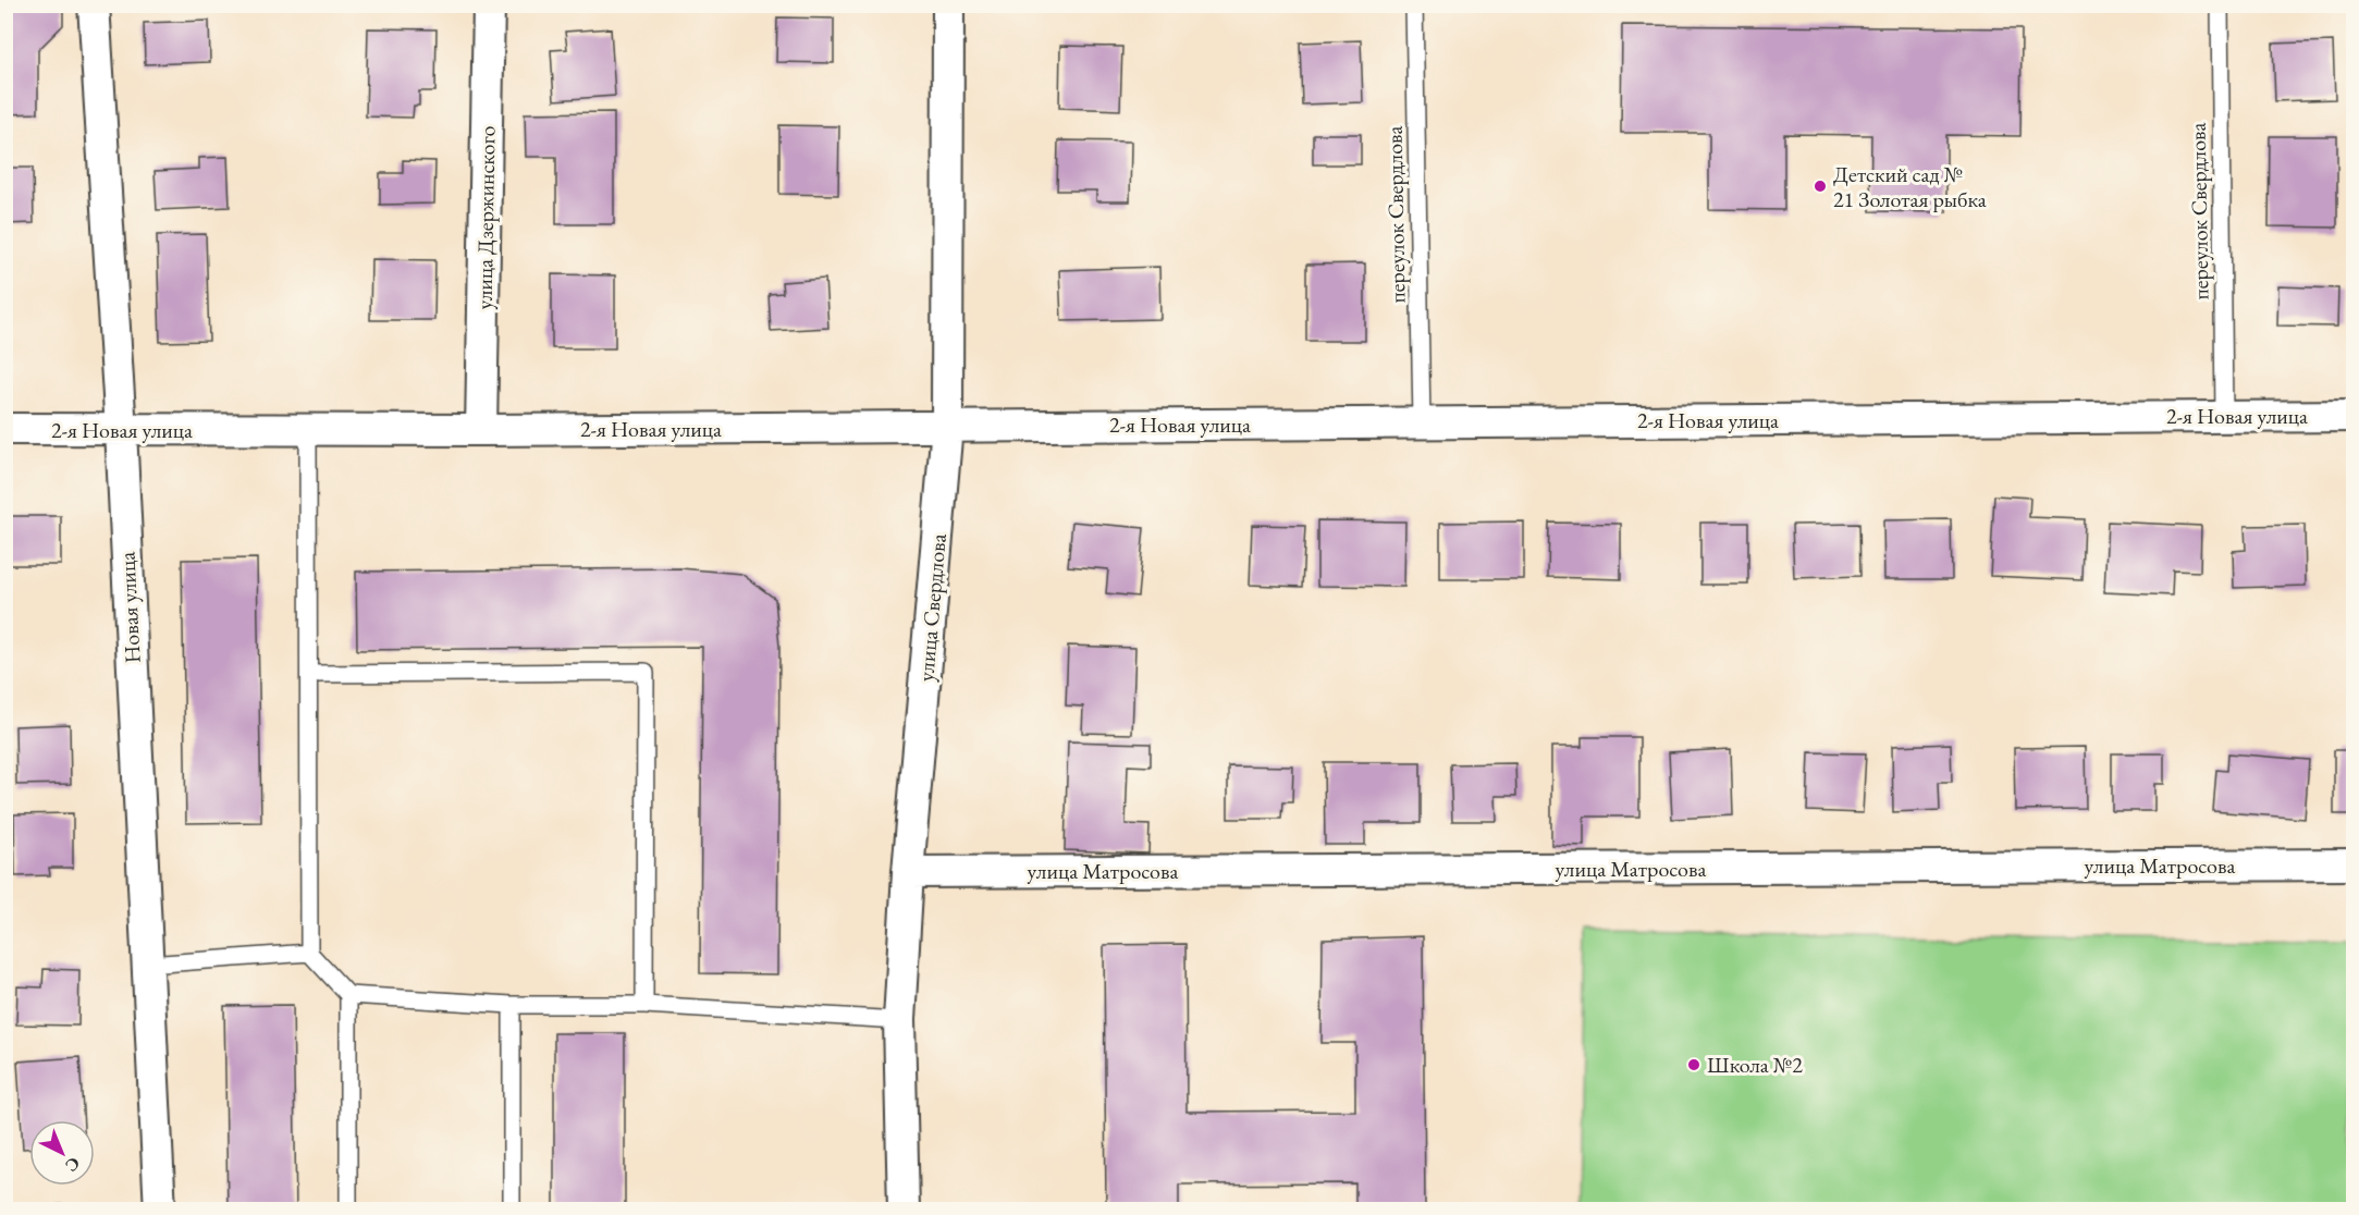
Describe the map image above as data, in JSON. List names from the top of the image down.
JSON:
{
  "streets": {
    "street": [
      "улица Дзержинского",
      "2-я Новая улица",
      "Новая улица",
      "улица Свердлова",
      "улица Матросова"
    ],
    "lane": ["переулок Свердлова"]
  },
  "crossings": [
    ["переулок Свердлова", "2-я Новая улица"],
    ["улица Дзержинского", "2-я Новая улица"],
    ["2-я Новая улица", "Новая улица"],
    ["2-я Новая улица", "улица Свердлова"],
    ["улица Свердлова", "улица Матросова"]
  ],
  "places": ["Детский сад № 21 Золотая рыбка", "Школа №2"],
  "north": "bottom right"
}
